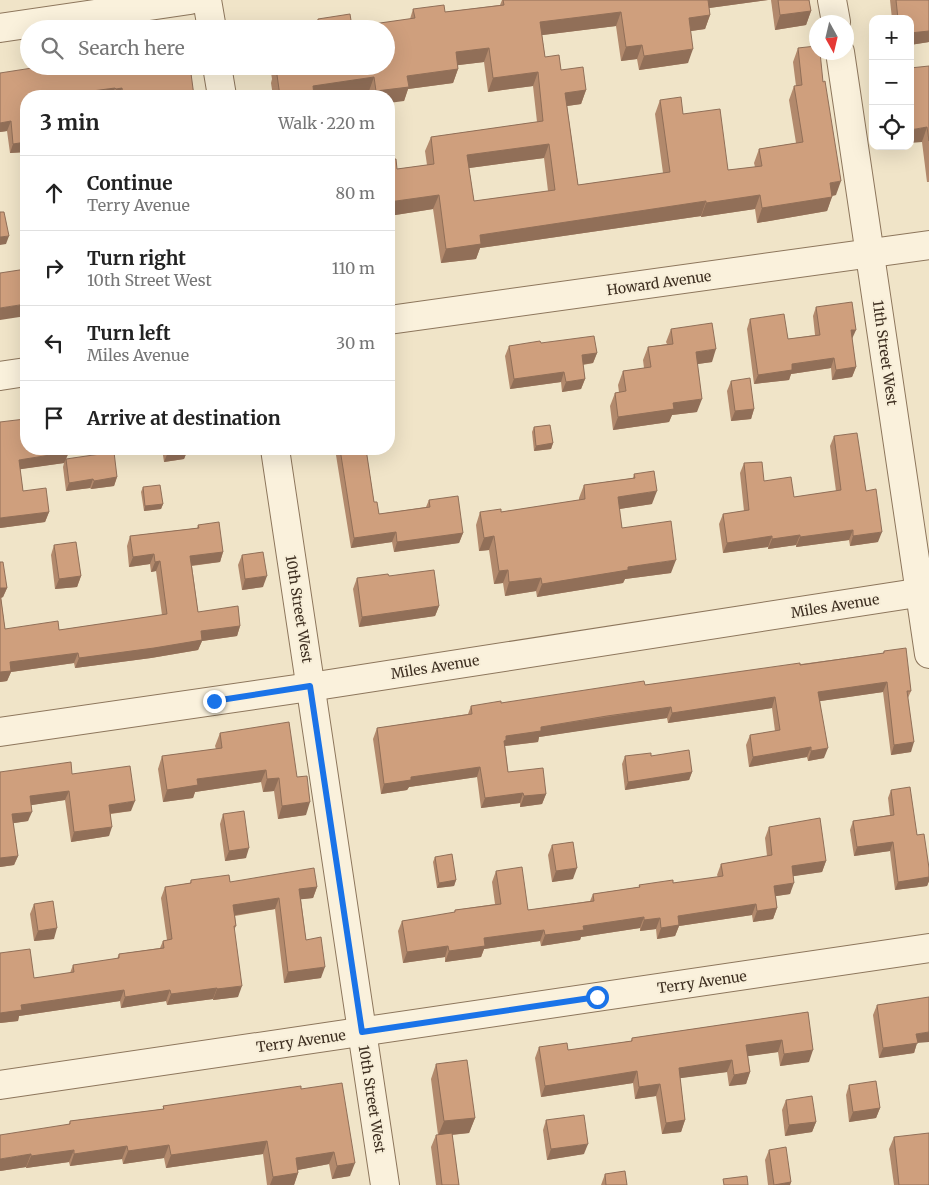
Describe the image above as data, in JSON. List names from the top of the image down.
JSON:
{
  "streets": {
    "street": [
      "Howard Avenue",
      "11th Street West",
      "Miles Avenue",
      "10th Street West",
      "Terry Avenue"
    ]
  },
  "crossings": [
    ["Howard Avenue", "11th Street West"],
    ["11th Street West", "Miles Avenue"],
    ["Miles Avenue", "10th Street West"],
    ["10th Street West", "Terry Avenue"]
  ],
  "north": "bottom",
  "page": {
    "map_buttons": ["+", "−"],
    "search": "Search here",
    "heading": ["3 min", "Walk · 220 m"],
    "list": [
      ["Continue", "Terry Avenue", "80 m"],
      ["Turn right", "10th Street West", "110 m"],
      ["Turn left", "Miles Avenue", "30 m"],
      "Arrive at destination"
    ]
  }
}
